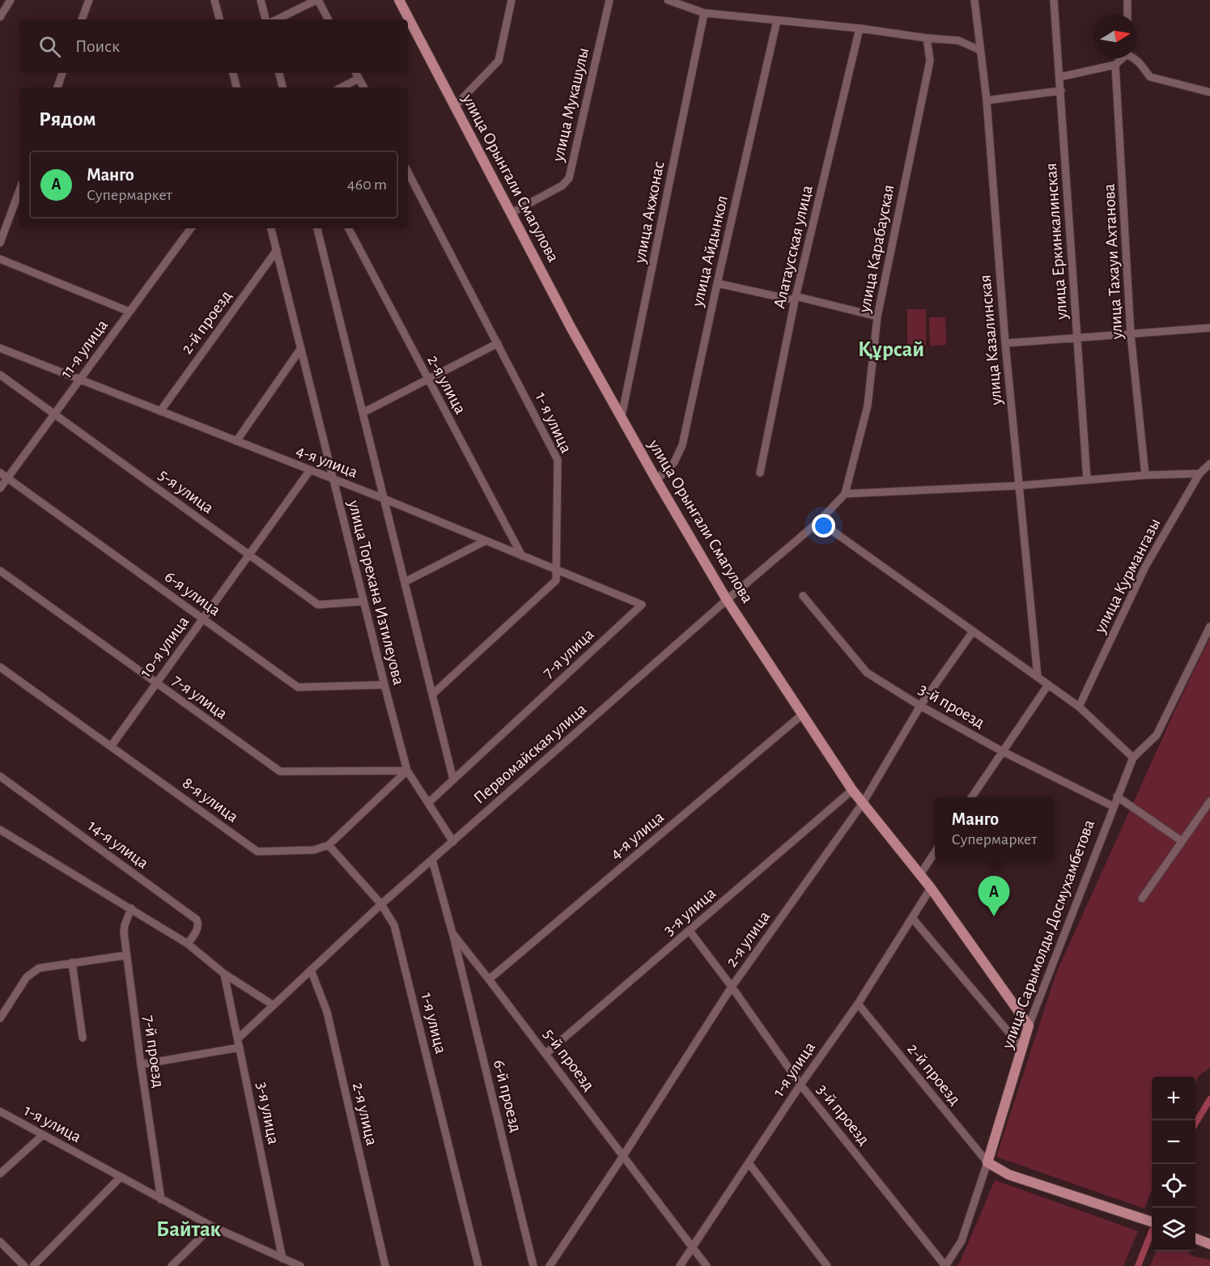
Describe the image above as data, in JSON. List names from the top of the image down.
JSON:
{
  "streets": {
    "main road": ["улица Орынгали Смагулова", "улица Сарымолды Досмухамбетова"],
    "street": [
      "улица Мукашулы",
      "улица Акжонас",
      "улица Еркинкалинская",
      "Алатаусская улица",
      "улица Карабауская",
      "улица Айдынкол",
      "улица Тахауи Ахтанова",
      "2-й проезд",
      "улица Казалинская",
      "11-я улица",
      "2-я улица",
      "1- я улица",
      "4-я улица",
      "5-я улица",
      "улица Курмангазы",
      "улица Торехана Изтилеуова",
      "6-я улица",
      "10-я улица",
      "7-я улица",
      "3-й проезд",
      "Первомайская улица",
      "8-я улица",
      "14-я улица",
      "3-я улица",
      "1-я улица",
      "7-й проезд",
      "5-й проезд",
      "6-й проезд"
    ]
  },
  "crossings": [
    ["улица Мукашулы", "улица Орынгали Смагулова"],
    ["улица Орынгали Смагулова", "улица Акжонас"],
    ["улица Орынгали Смагулова", "улица Айдынкол"],
    ["улица Орынгали Смагулова", "2-я улица"],
    ["улица Орынгали Смагулова", "4-я улица"],
    ["улица Орынгали Смагулова", "Первомайская улица"],
    ["улица Орынгали Смагулова", "3-я улица"],
    ["улица Орынгали Смагулова", "улица Сарымолды Досмухамбетова"],
    ["улица Орынгали Смагулова", "1-я улица"],
    ["улица Карабауская", "Первомайская улица"],
    ["2-й проезд", "4-я улица"],
    ["2-й проезд", "улица Торехана Изтилеуова"],
    ["2-й проезд", "улица Сарымолды Досмухамбетова"],
    ["2-й проезд", "1-я улица"],
    ["11-я улица", "4-я улица"],
    ["11-я улица", "5-я улица"],
    ["11-я улица", "6-я улица"],
    ["2-я улица", "4-я улица"],
    ["2-я улица", "3-й проезд"],
    ["2-я улица", "Первомайская улица"],
    ["2-я улица", "5-й проезд"],
    ["1- я улица", "4-я улица"],
    ["1- я улица", "улица Торехана Изтилеуова"],
    ["4-я улица", "улица Торехана Изтилеуова"],
    ["4-я улица", "10-я улица"],
    ["4-я улица", "7-я улица"],
    ["4-я улица", "5-й проезд"],
    ["5-я улица", "улица Торехана Изтилеуова"],
    ["5-я улица", "10-я улица"],
    ["улица Торехана Изтилеуова", "6-я улица"],
    ["улица Торехана Изтилеуова", "7-я улица"],
    ["улица Торехана Изтилеуова", "Первомайская улица"],
    ["6-я улица", "10-я улица"],
    ["10-я улица", "7-я улица"],
    ["10-я улица", "8-я улица"],
    ["3-й проезд", "3-я улица"],
    ["3-й проезд", "улица Сарымолды Досмухамбетова"],
    ["3-й проезд", "1-я улица"],
    ["Первомайская улица", "3-я улица"],
    ["Первомайская улица", "1-я улица"],
    ["Первомайская улица", "5-й проезд"],
    ["8-я улица", "1-я улица"],
    ["3-я улица", "1-я улица"],
    ["3-я улица", "5-й проезд"],
    ["1-я улица", "7-й проезд"],
    ["1-я улица", "5-й проезд"],
    ["5-й проезд", "6-й проезд"]
  ],
  "districts": ["Құрсай", "Байтак"],
  "north": "right",
  "page": {
    "search": "Поиск",
    "heading": "Рядом",
    "list": [
      {
        "mark": "A",
        "name": "Манго",
        "note": "Супермаркет",
        "value": "460 m"
      }
    ],
    "popup": ["Манго", "Супермаркет"],
    "pins": "A",
    "map_buttons": ["+", "−"]
  }
}
